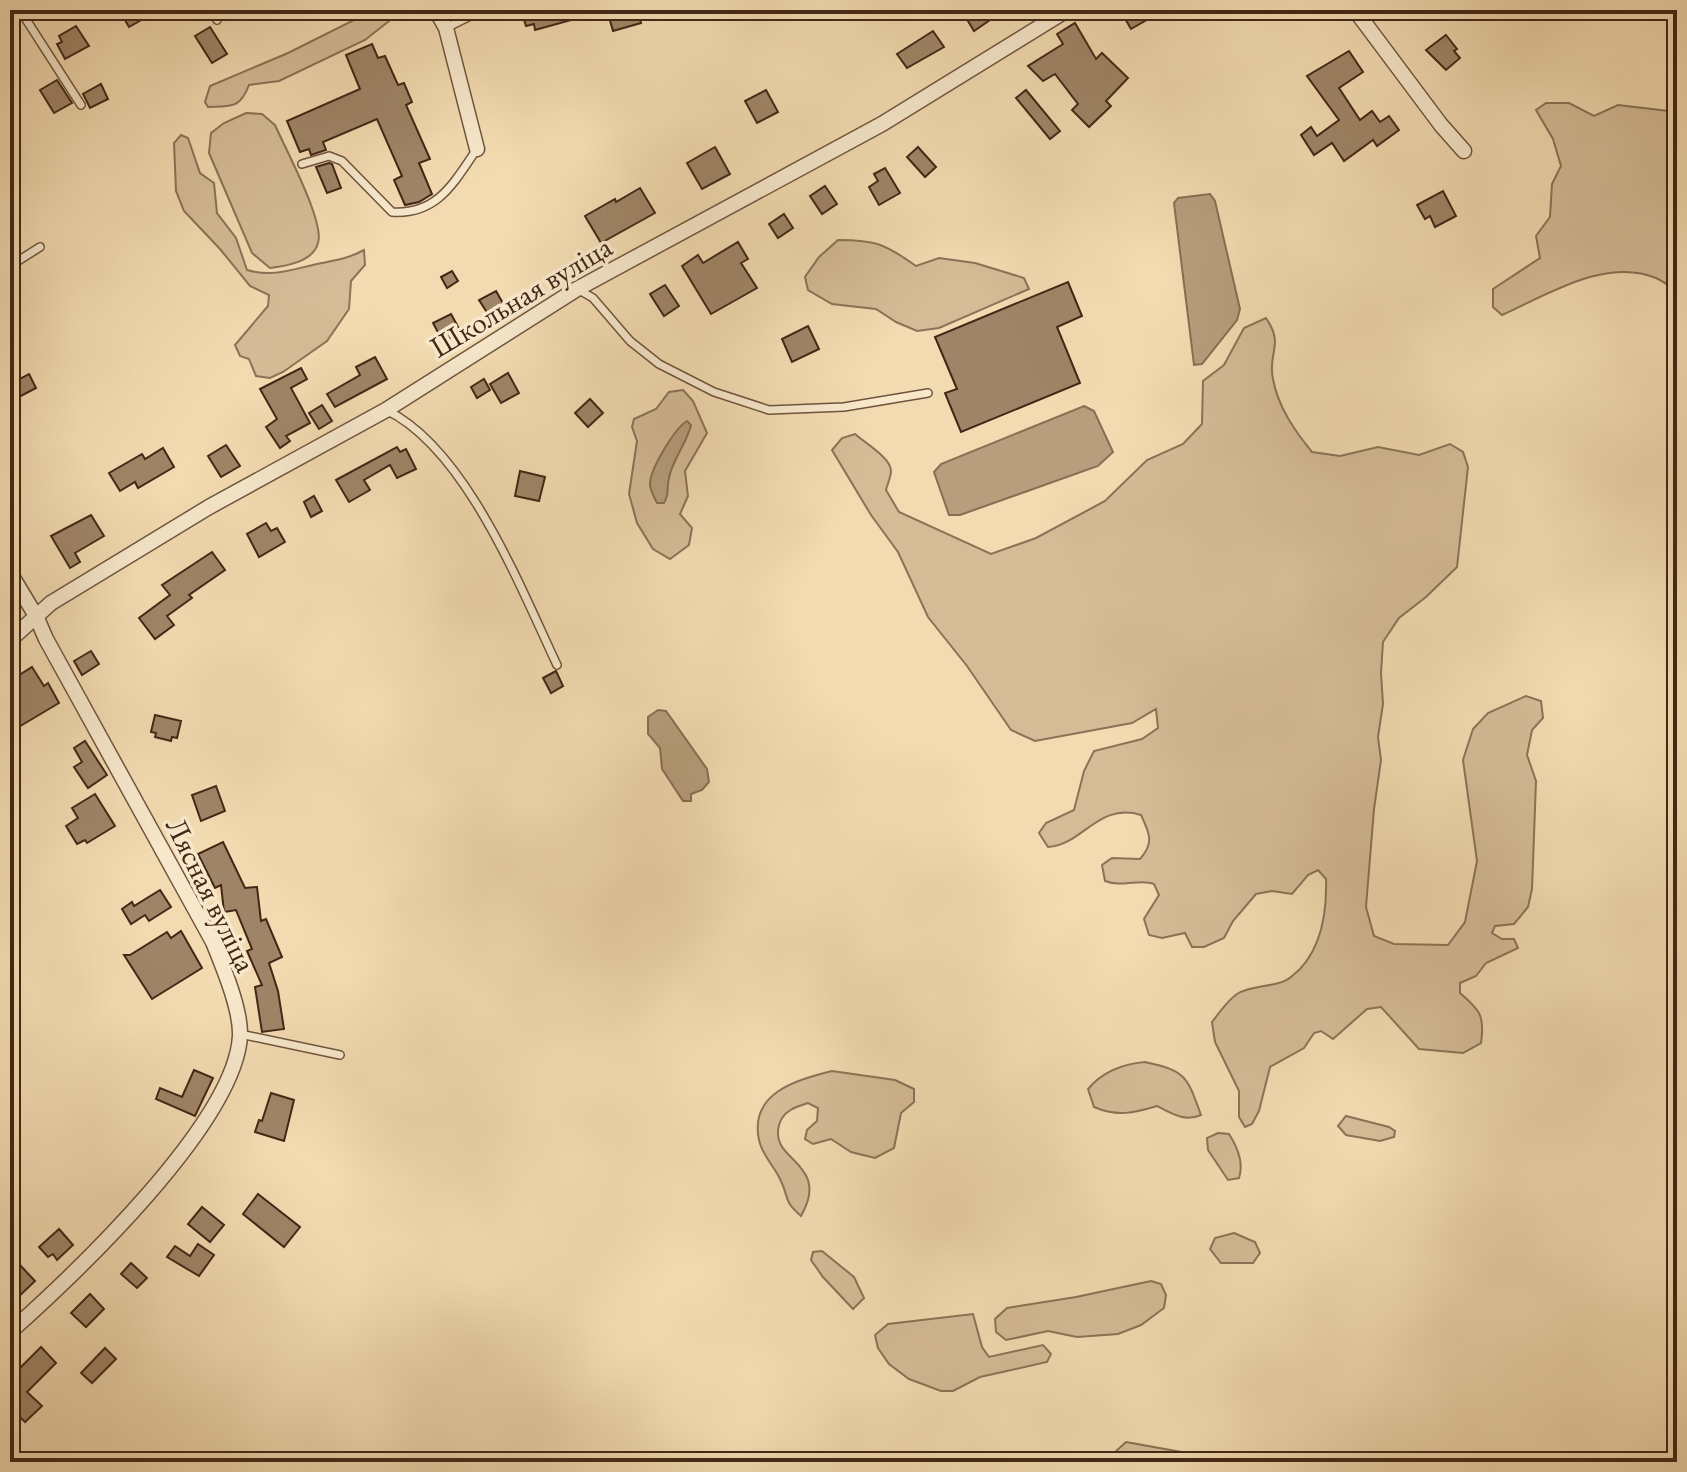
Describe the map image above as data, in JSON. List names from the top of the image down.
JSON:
{
  "streets": {
    "street": ["Школьная вуліца", "Лясная вуліца"]
  },
  "crossings": [
    ["Школьная вуліца", "Лясная вуліца"]
  ]
}
